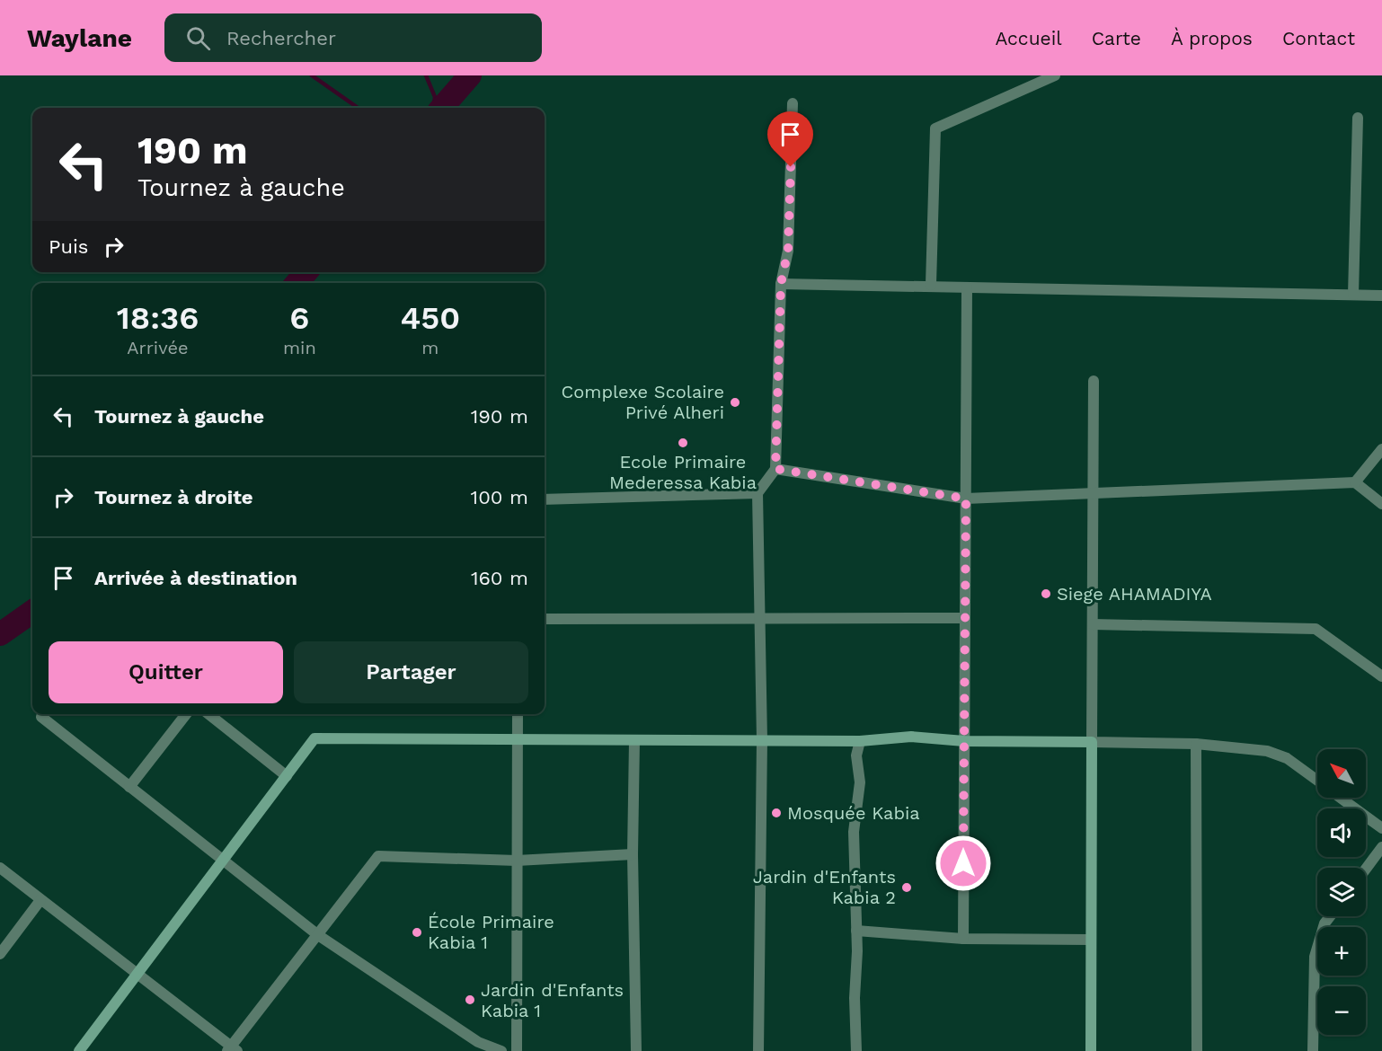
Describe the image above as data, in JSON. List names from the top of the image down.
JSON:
{
  "places": [
    "Complexe Scolaire Privé Alheri",
    "Ecole Primaire Mederessa Kabia",
    "Siege AHAMADIYA",
    "Mosquée Kabia",
    "Jardin d'Enfants Kabia 2",
    "École Primaire Kabia 1",
    "Jardin d'Enfants Kabia 1"
  ],
  "north": "top left",
  "page": {
    "header": "Waylane",
    "search": "Rechercher",
    "nav": [
      "Accueil",
      "Carte",
      "À propos",
      "Contact"
    ],
    "turn": ["190 m", "Tournez à gauche"],
    "then": "Puis",
    "eta": [
      "18:36",
      "Arrivée",
      "6",
      "min",
      "450",
      "m"
    ],
    "list": [
      {
        "name": "Tournez à gauche",
        "value": "190 m"
      },
      {
        "name": "Tournez à droite",
        "value": "100 m"
      },
      {
        "name": "Arrivée à destination",
        "value": "160 m"
      }
    ],
    "buttons": ["Quitter", "Partager"],
    "map_buttons": ["+", "−"]
  }
}
